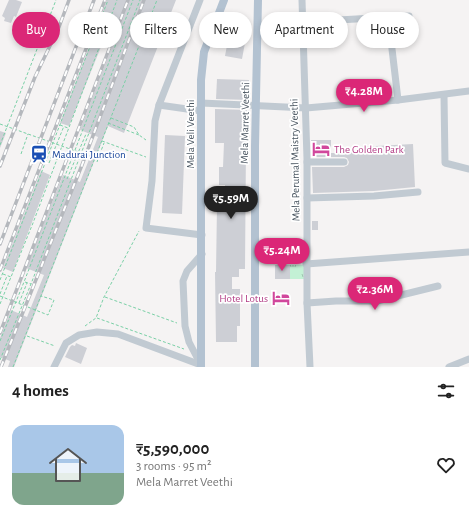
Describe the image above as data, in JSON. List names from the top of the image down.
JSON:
{
  "streets": {
    "main road": ["Mela Marret Veethi", "Mela Veli Veethi"],
    "street": ["Mela Perumal Maistry Veethi"]
  },
  "places": {
    "hotel": ["The Golden Park", "Hotel Lotus"],
    "station": ["Madurai Junction"]
  },
  "page": {
    "chip": [
      "Buy",
      "Rent",
      "Filters",
      "New",
      "Apartment",
      "House"
    ],
    "price": [
      "₹4.28M",
      "₹5.59M",
      "₹5.24M",
      "₹2.36M"
    ],
    "heading": "4 homes",
    "list": [
      {
        "name": "₹5,590,000",
        "note": "3 rooms · 95 m² · Mela Marret Veethi"
      }
    ]
  }
}
